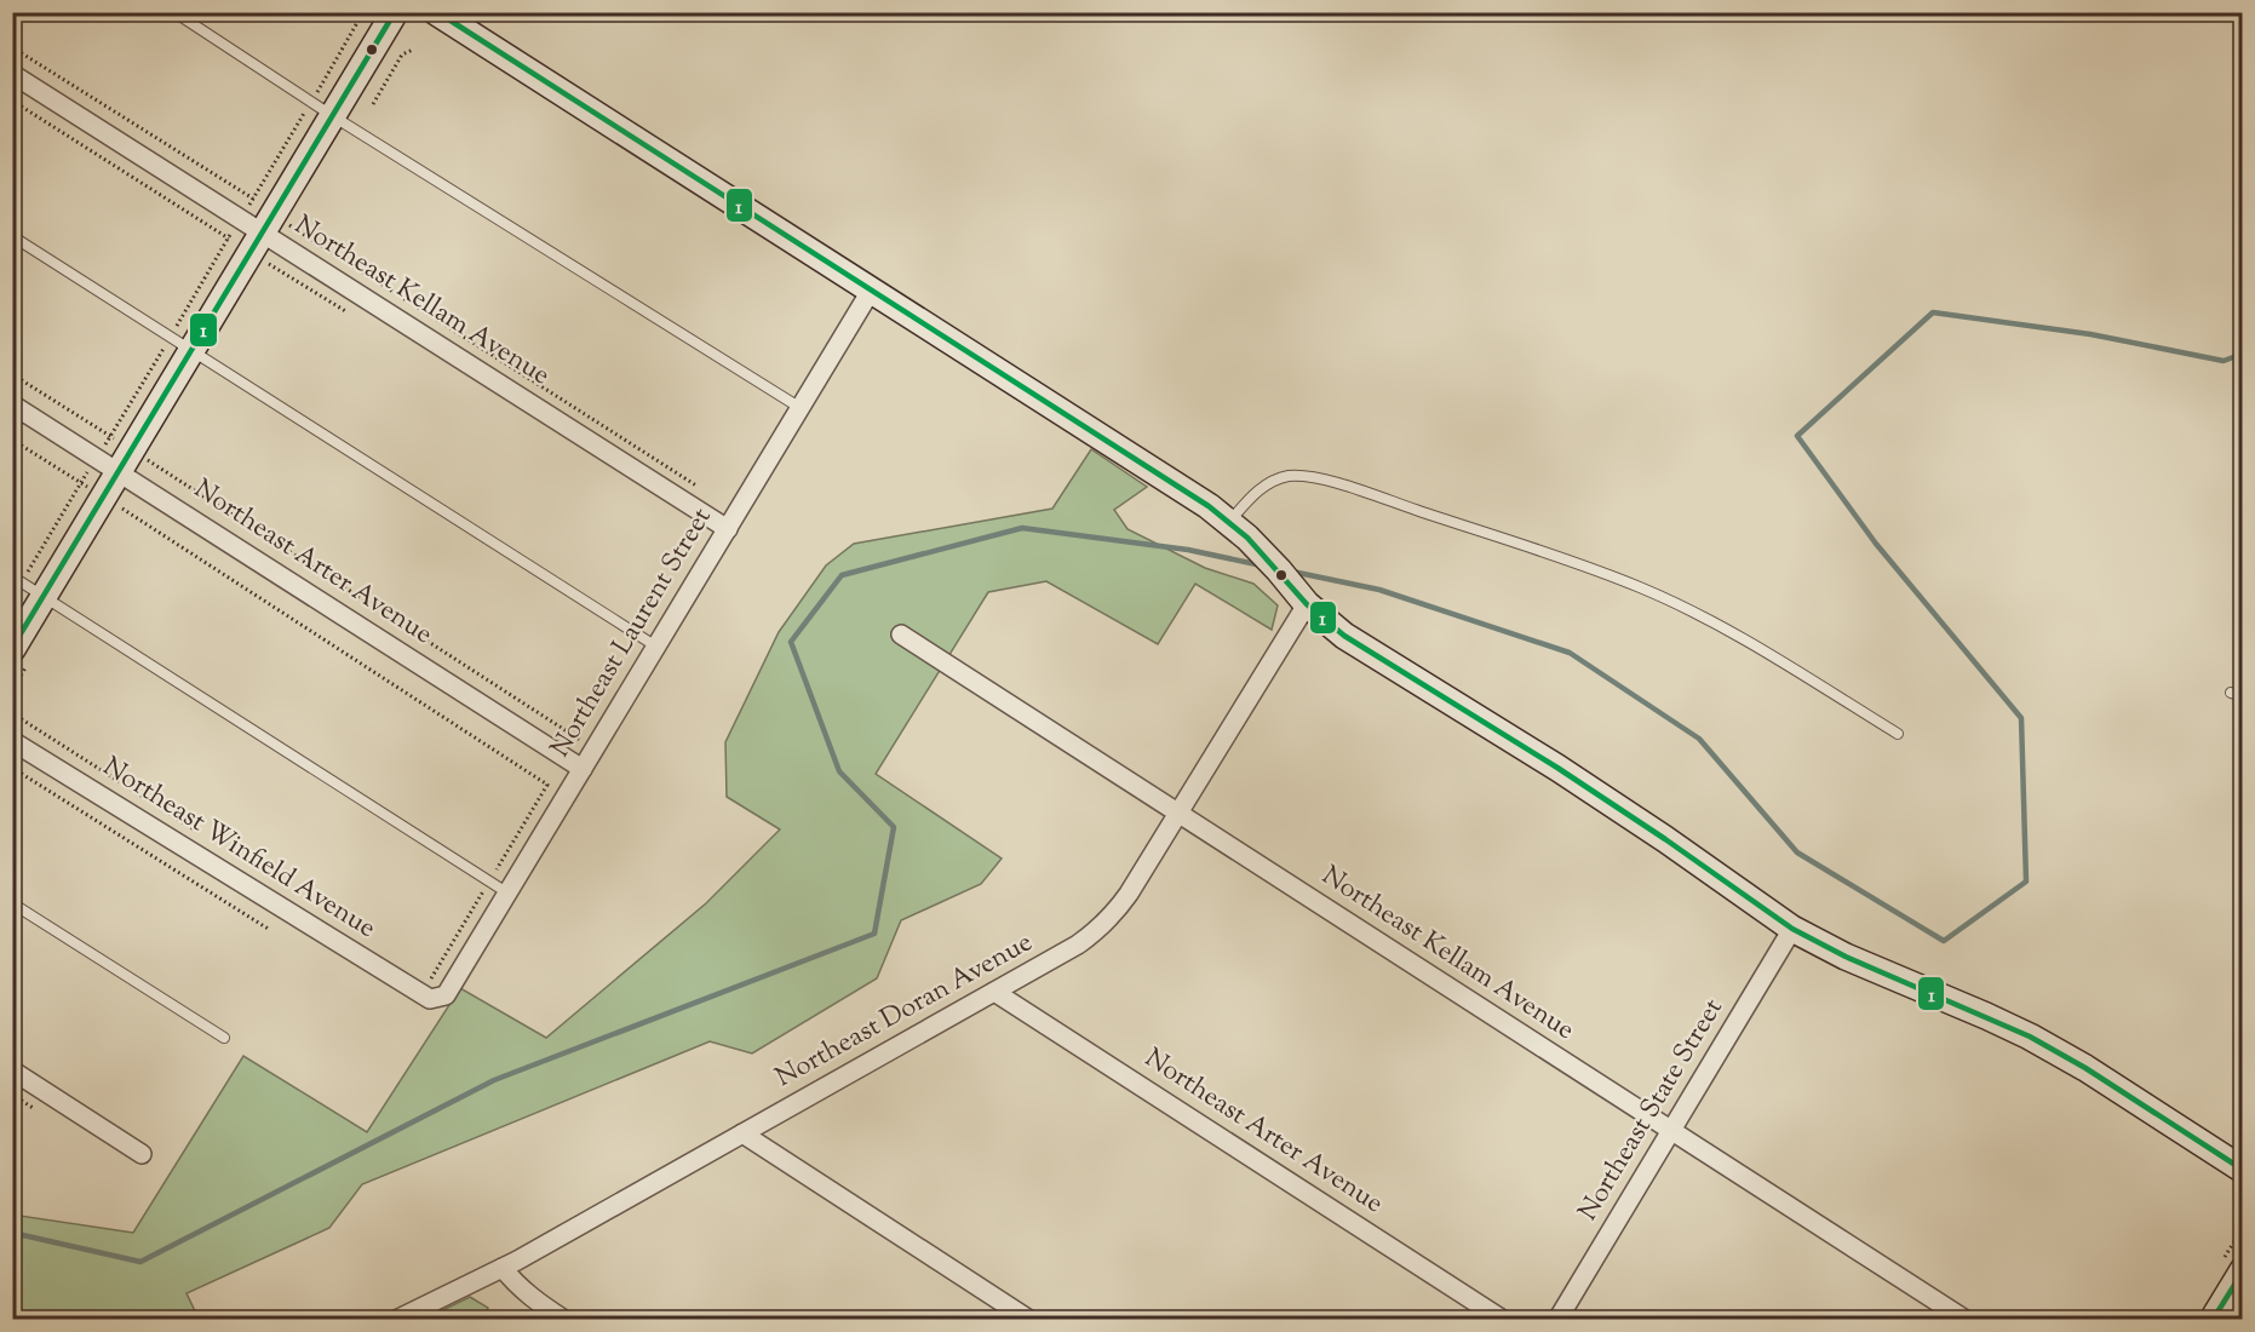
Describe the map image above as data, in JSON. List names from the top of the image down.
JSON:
{
  "streets": {
    "street": [
      "Northeast Kellam Avenue",
      "Northeast Arter Avenue",
      "Northeast Laurent Street",
      "Northeast Winfield Avenue",
      "Northeast Doran Avenue",
      "Northeast State Street"
    ]
  },
  "crossings": [
    ["Northeast Kellam Avenue", "Northeast Laurent Street"],
    ["Northeast Kellam Avenue", "Northeast Doran Avenue"],
    ["Northeast Kellam Avenue", "Northeast State Street"],
    ["Northeast Arter Avenue", "Northeast Laurent Street"],
    ["Northeast Arter Avenue", "Northeast Doran Avenue"],
    ["Northeast Laurent Street", "Northeast Winfield Avenue"]
  ],
  "lines": ["transit line 1"]
}
